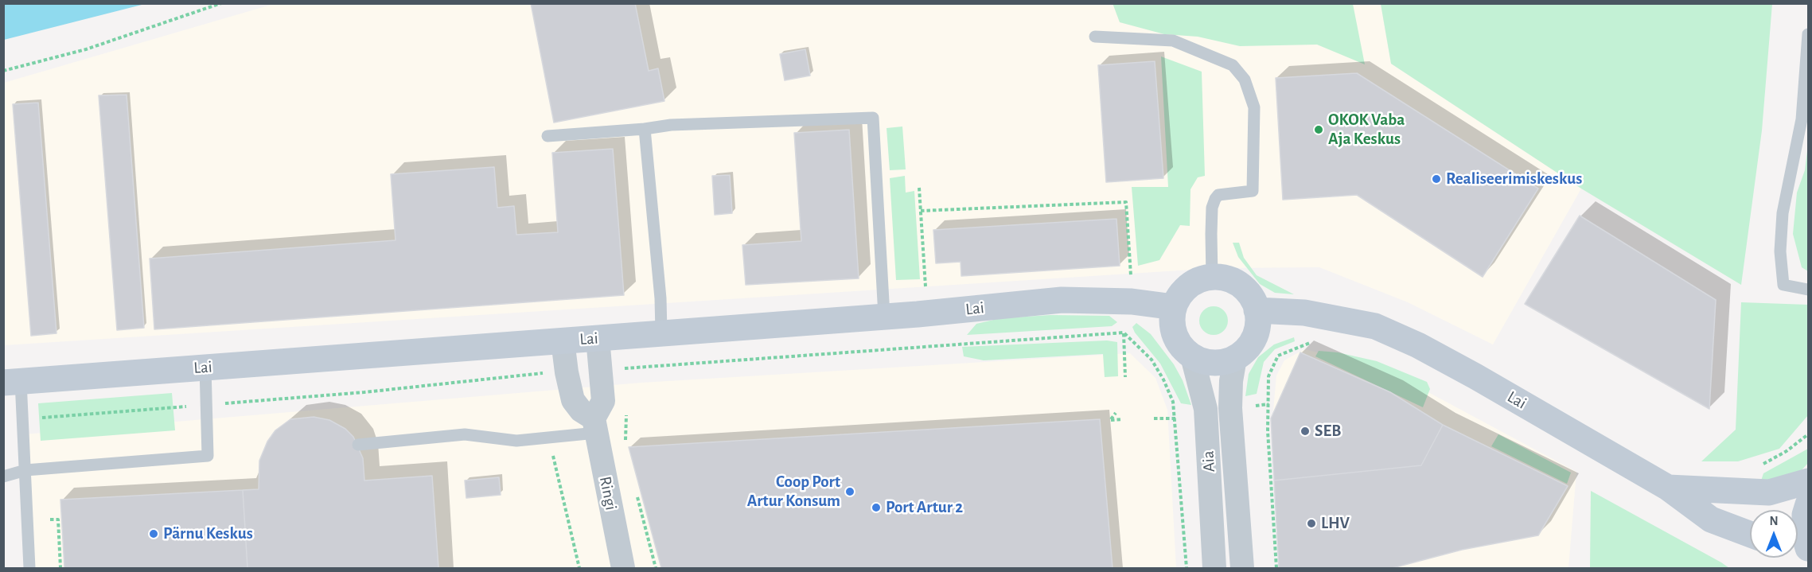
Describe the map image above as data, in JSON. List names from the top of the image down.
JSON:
{
  "streets": {
    "street": ["Lai", "Aia", "Ringi"]
  },
  "crossings": [
    ["Lai", "Aia"]
  ],
  "places": [
    "OKOK Vaba Aja Keskus",
    "Realiseerimiskeskus",
    "SEB",
    "Coop Port Artur Konsum",
    "Port Artur 2",
    "LHV",
    "Pärnu Keskus"
  ],
  "north": "top"
}
